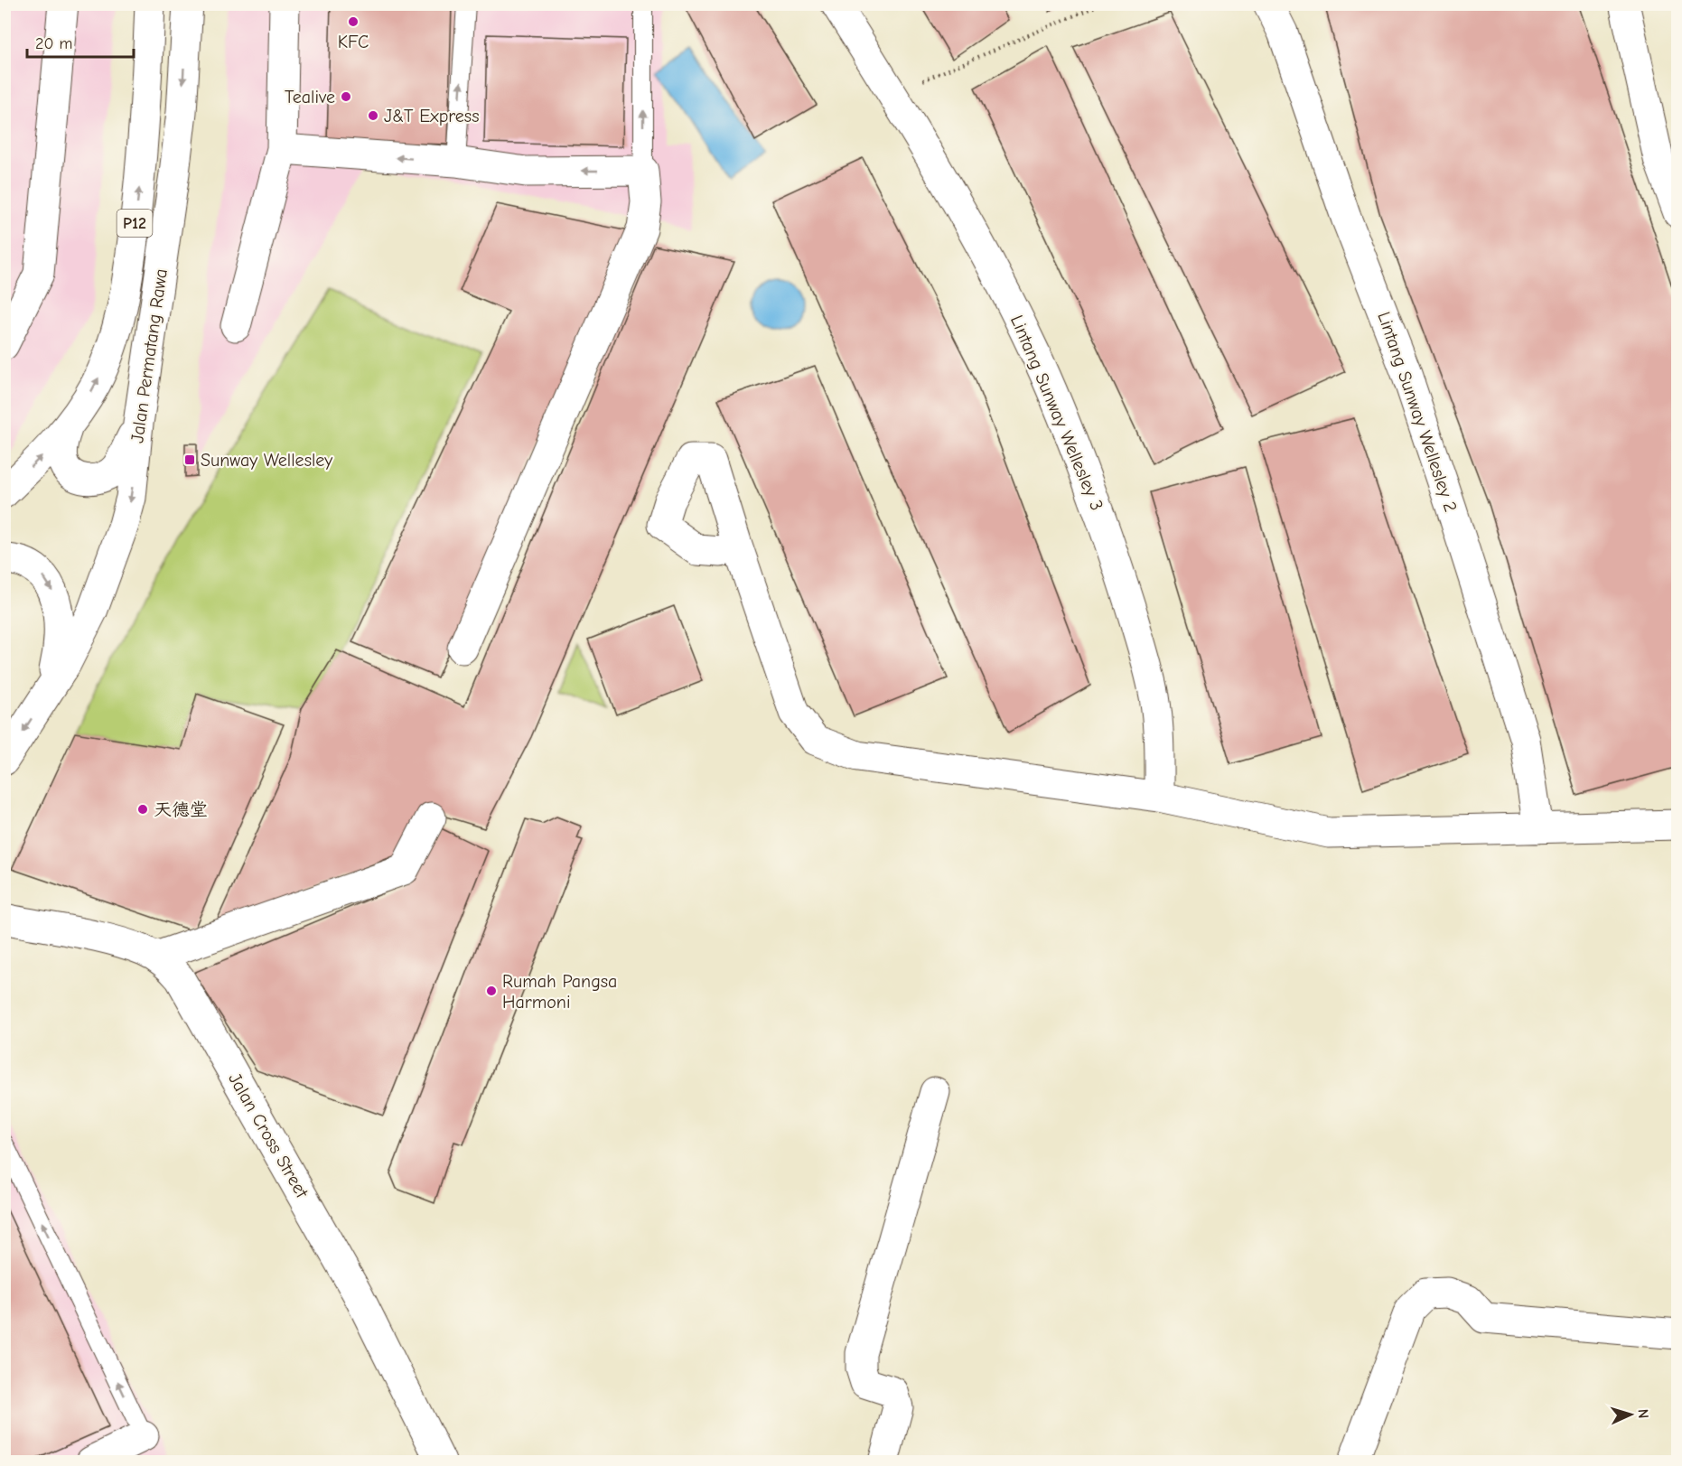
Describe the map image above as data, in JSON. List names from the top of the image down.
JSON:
{
  "streets": {
    "street": [
      "P12",
      "Jalan Permatang Rawa",
      "Lintang Sunway Wellesley 2",
      "Lintang Sunway Wellesley 3",
      "Jalan Cross Street"
    ]
  },
  "crossings": [
    ["P12", "Jalan Permatang Rawa"]
  ],
  "places": {
    "other": [
      "KFC",
      "Tealive",
      "J&T Express",
      "天德堂",
      "Rumah Pangsa Harmoni"
    ],
    "transit": ["Sunway Wellesley"]
  },
  "scale_bar": "20 m",
  "north": "right"
}
